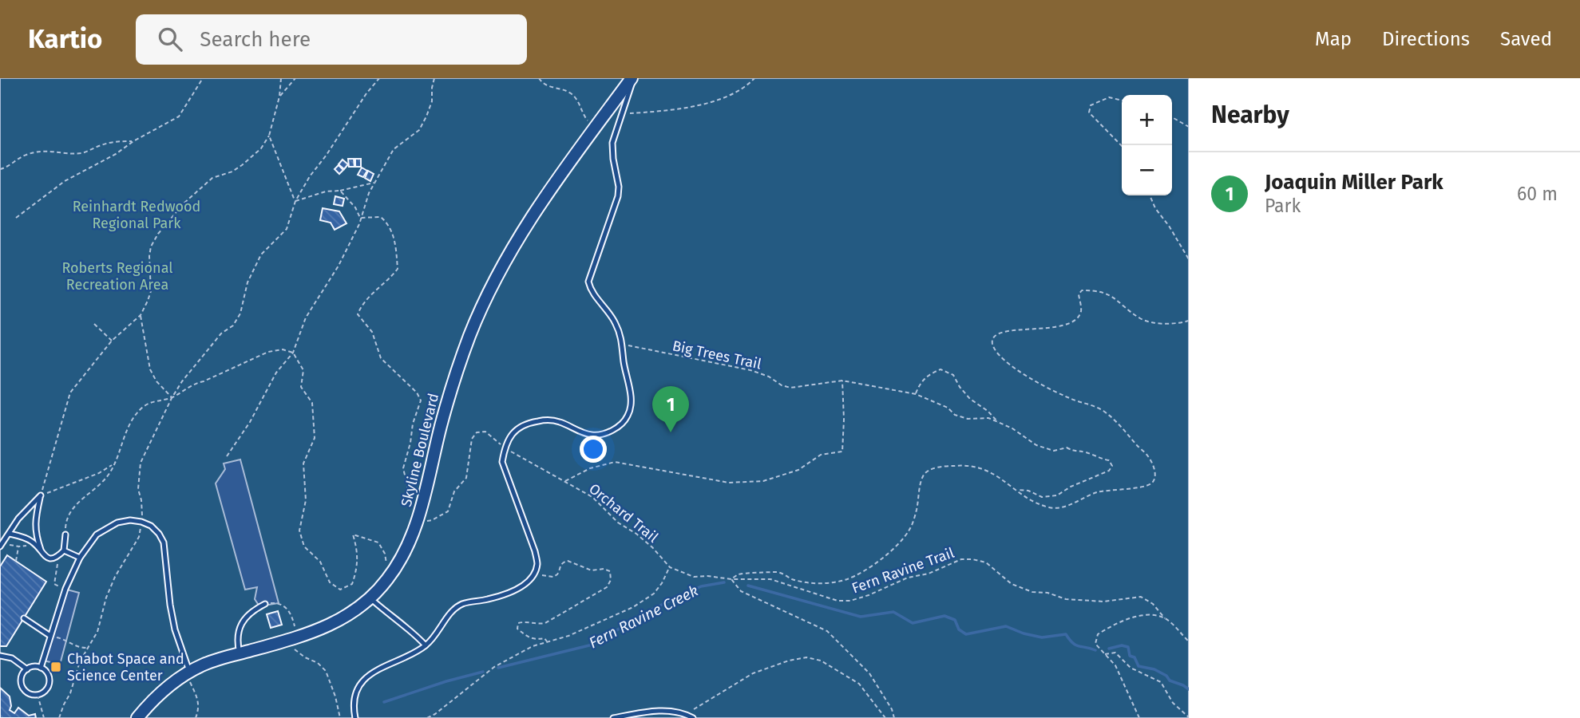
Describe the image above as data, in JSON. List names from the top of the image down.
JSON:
{
  "streets": {
    "main road": ["Skyline Boulevard"],
    "path": ["Big Trees Trail", "Orchard Trail", "Fern Ravine Trail"]
  },
  "crossings": [
    ["Skyline Boulevard", "Orchard Trail"],
    ["Orchard Trail", "Fern Ravine Trail"]
  ],
  "water": ["Fern Ravine Creek"],
  "parks": ["Reinhardt Redwood Regional Park", "Roberts Regional Recreation Area"],
  "places": {
    "transit": ["Chabot Space and Science Center"]
  },
  "page": {
    "header": "Kartio",
    "search": "Search here",
    "nav": ["Map", "Directions", "Saved"],
    "heading": "Nearby",
    "map_buttons": ["+", "−"],
    "list": [
      {
        "mark": "1",
        "name": "Joaquin Miller Park",
        "note": "Park",
        "value": "60 m"
      }
    ],
    "pins": "1"
  }
}
